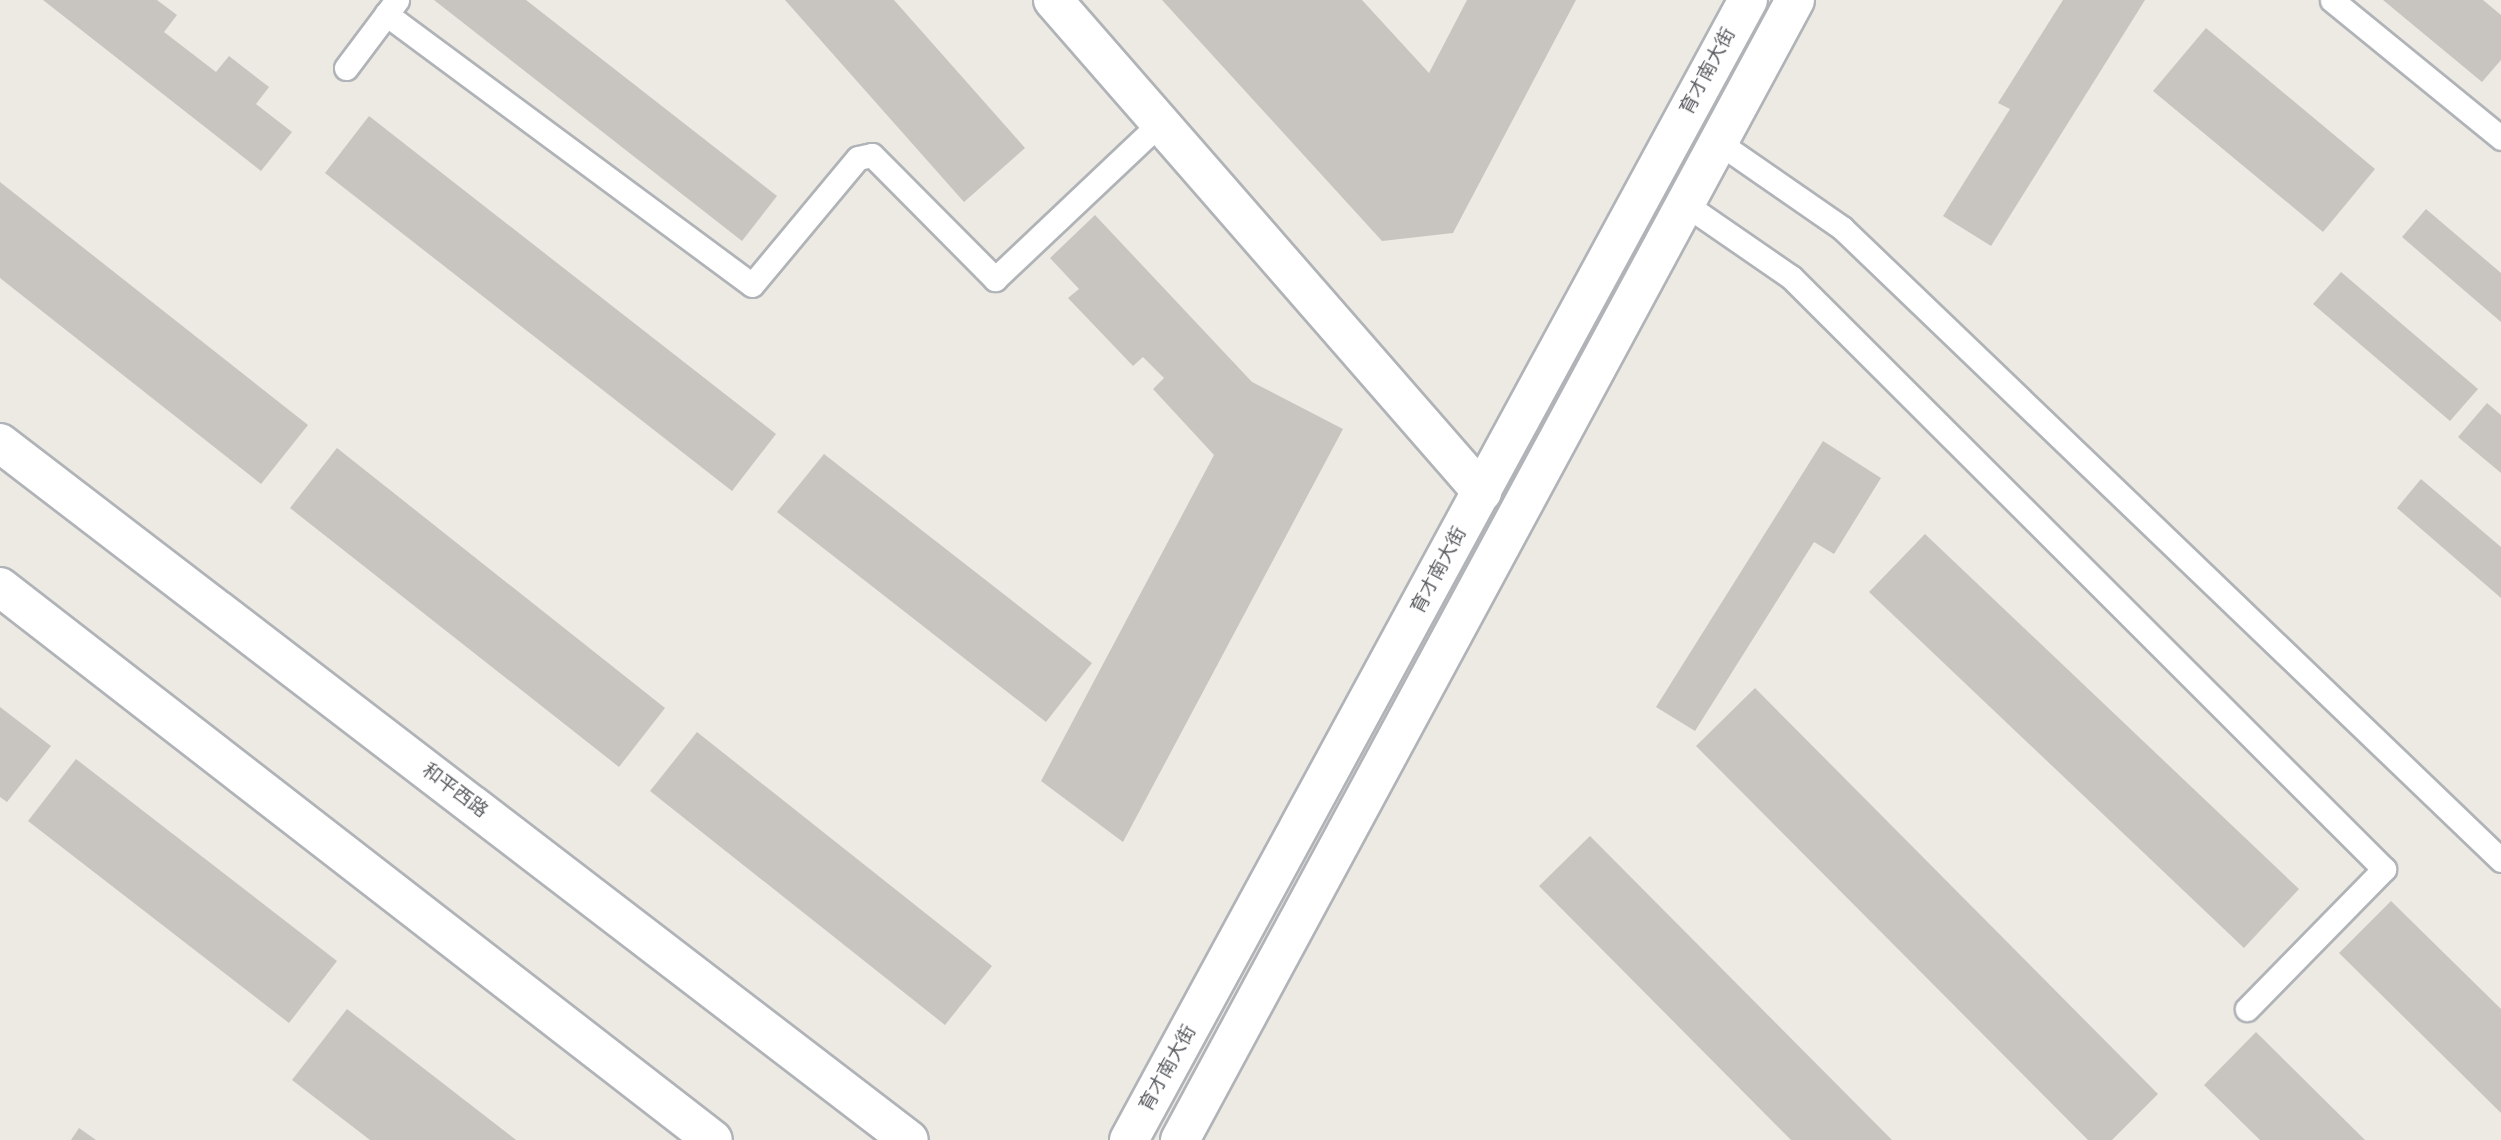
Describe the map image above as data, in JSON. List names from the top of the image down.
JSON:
{
  "streets": {
    "main road": ["育才南大街", "和平西路"]
  }
}
